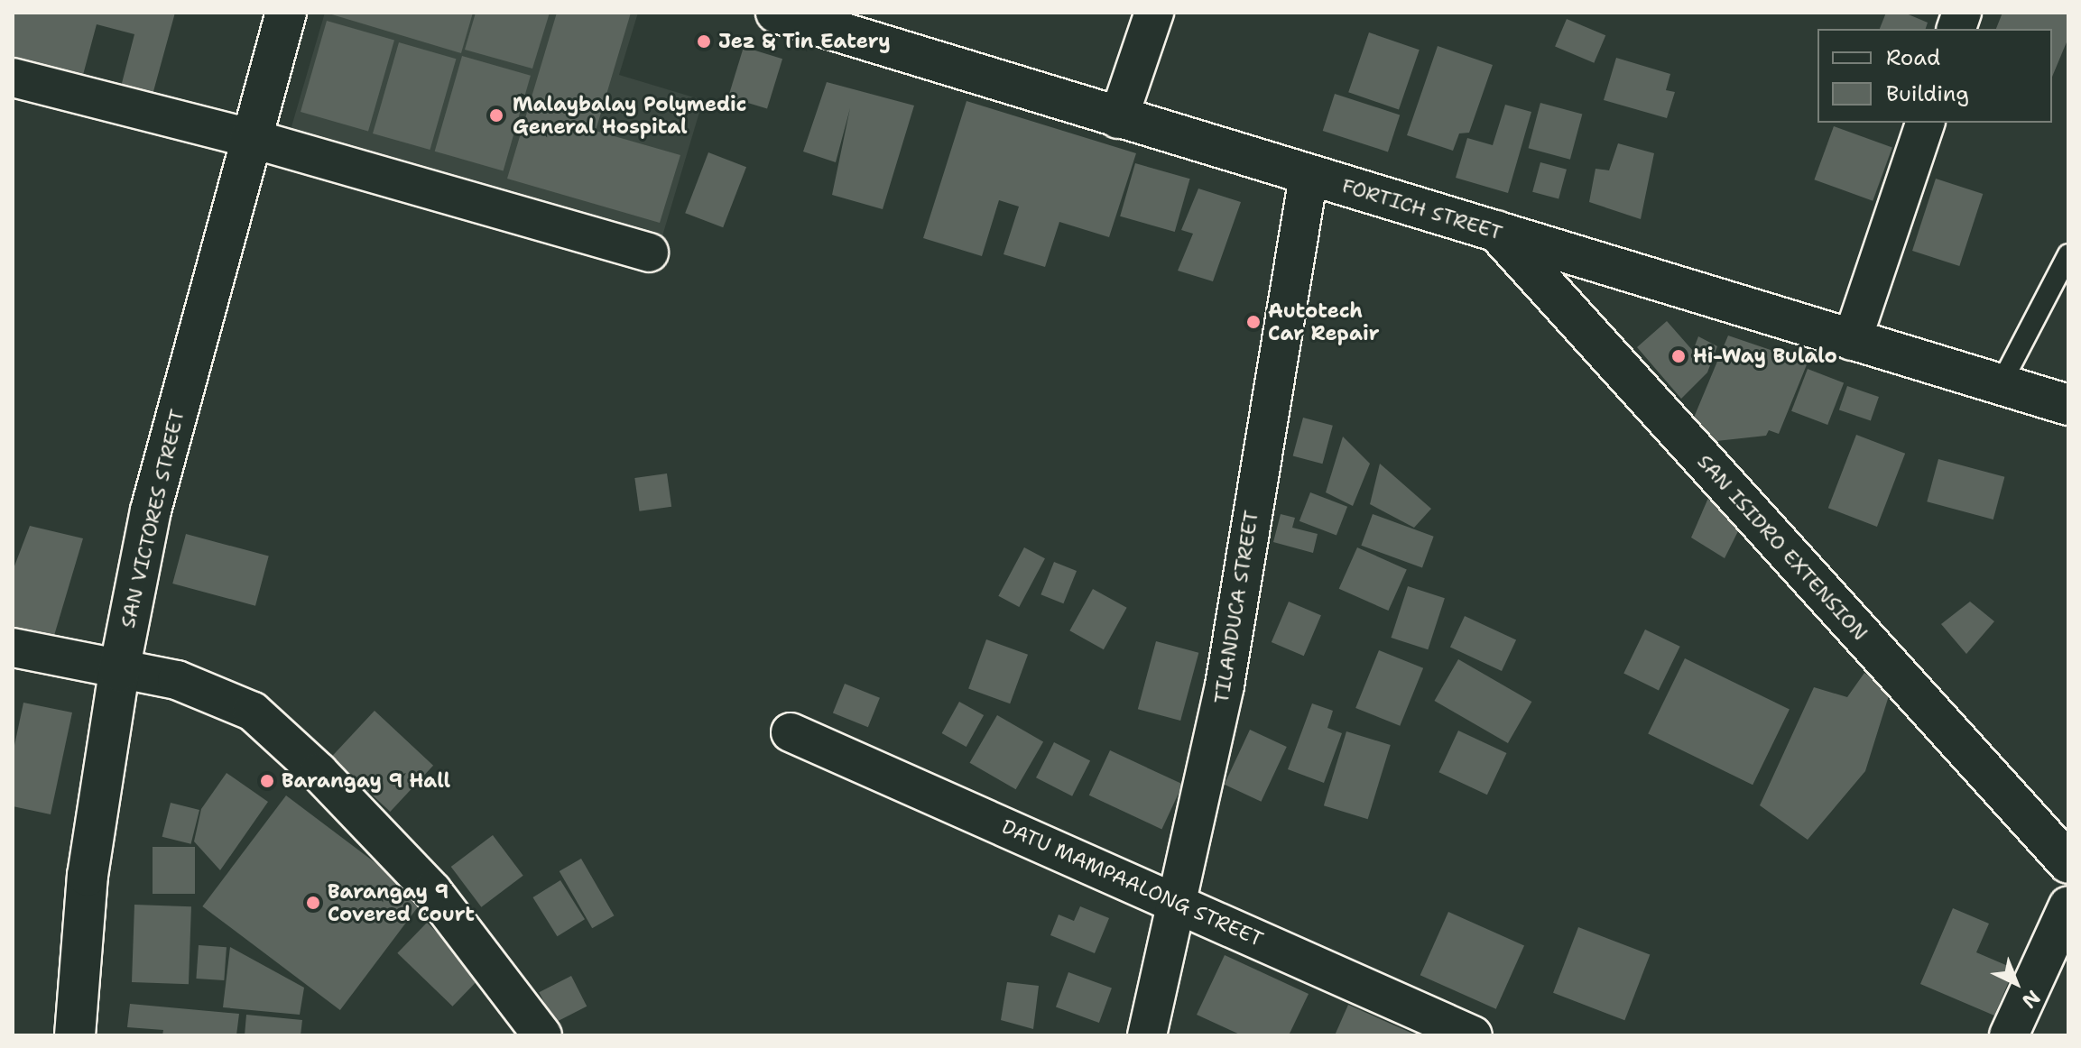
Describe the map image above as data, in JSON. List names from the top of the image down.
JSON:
{
  "streets": {
    "main road": ["FORTICH STREET", "SAN VICTORES STREET", "SAN ISIDRO EXTENSION"],
    "street": ["TILANDUCA STREET", "DATU MAMPAALONG STREET"]
  },
  "crossings": [
    ["FORTICH STREET", "SAN ISIDRO EXTENSION"],
    ["FORTICH STREET", "TILANDUCA STREET"],
    ["TILANDUCA STREET", "DATU MAMPAALONG STREET"]
  ],
  "places": [
    "Jez & Tin Eatery",
    "Malaybalay Polymedic General Hospital",
    "Autotech Car Repair",
    "Hi-Way Bulalo",
    "Barangay 9 Hall",
    "Barangay 9 Covered Court"
  ],
  "legend": ["Road", "Building"],
  "north": "bottom right"
}
